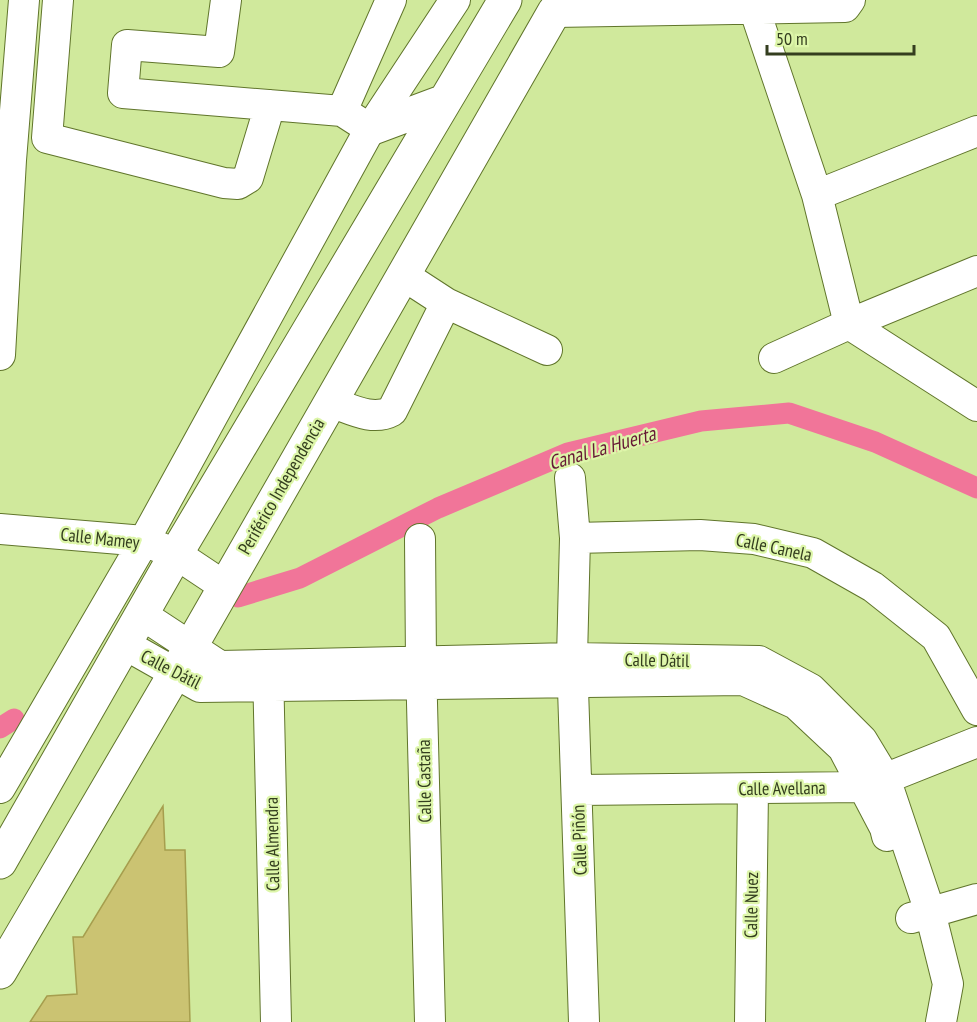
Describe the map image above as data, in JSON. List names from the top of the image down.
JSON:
{
  "streets": {
    "highway": ["Periférico Independencia"],
    "street": [
      "Calle Mamey",
      "Calle Canela",
      "Calle Dátil",
      "Calle Castaña",
      "Calle Avellana",
      "Calle Piñón",
      "Calle Almendra",
      "Calle Nuez"
    ]
  },
  "crossings": [
    ["Periférico Independencia", "Calle Mamey"],
    ["Periférico Independencia", "Calle Dátil"],
    ["Calle Dátil", "Calle Castaña"],
    ["Calle Dátil", "Calle Avellana"],
    ["Calle Dátil", "Calle Piñón"],
    ["Calle Dátil", "Calle Almendra"],
    ["Calle Avellana", "Calle Piñón"],
    ["Calle Avellana", "Calle Nuez"]
  ],
  "water": ["Canal La Huerta"],
  "scale_bar": "50 m"
}
